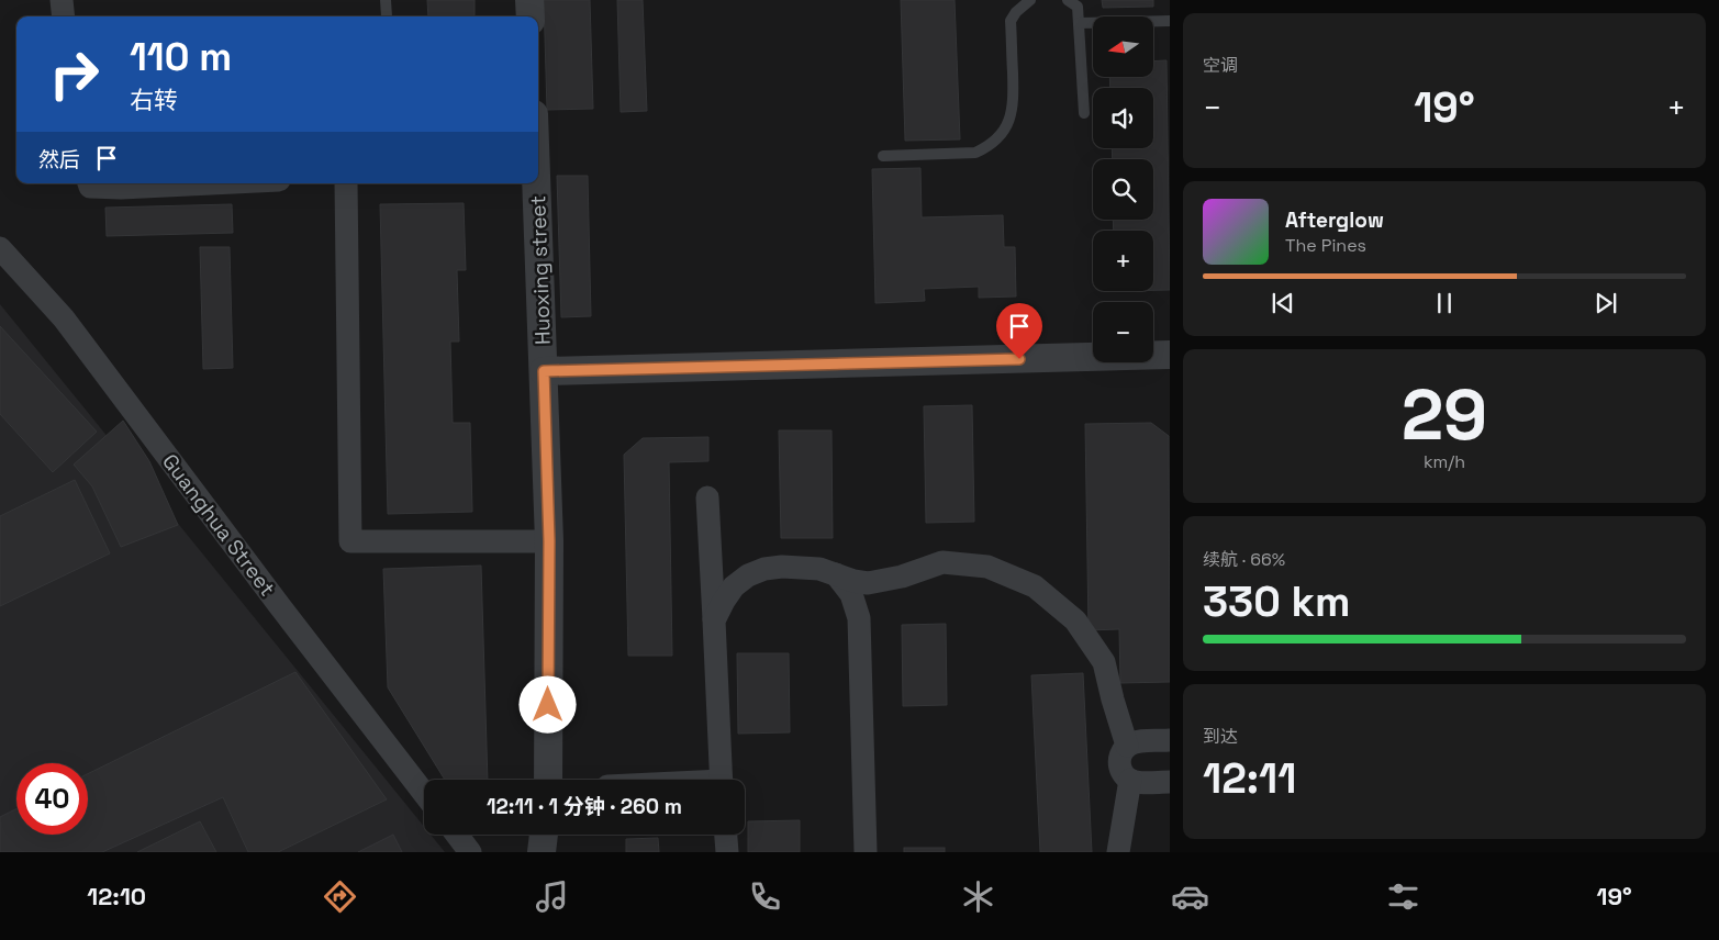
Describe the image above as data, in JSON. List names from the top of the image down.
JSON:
{
  "streets": {
    "street": ["Huoxing street", "Guanghua Street"]
  },
  "north": "left",
  "page": {
    "tile": [
      "空调",
      ["29", "km/h"],
      ["续航 · 66%", "330 km"],
      ["到达", "12:11"]
    ],
    "map_buttons": ["+", "−"],
    "turn": ["110 m", "右转"],
    "heat": ["−", "19°", "+"],
    "then": "然后",
    "song": ["Afterglow", "The Pines"],
    "limit": "40",
    "trip": "12:11 · 1 分钟 · 260 m",
    "tabs": ["12:10", "19°"]
  }
}
